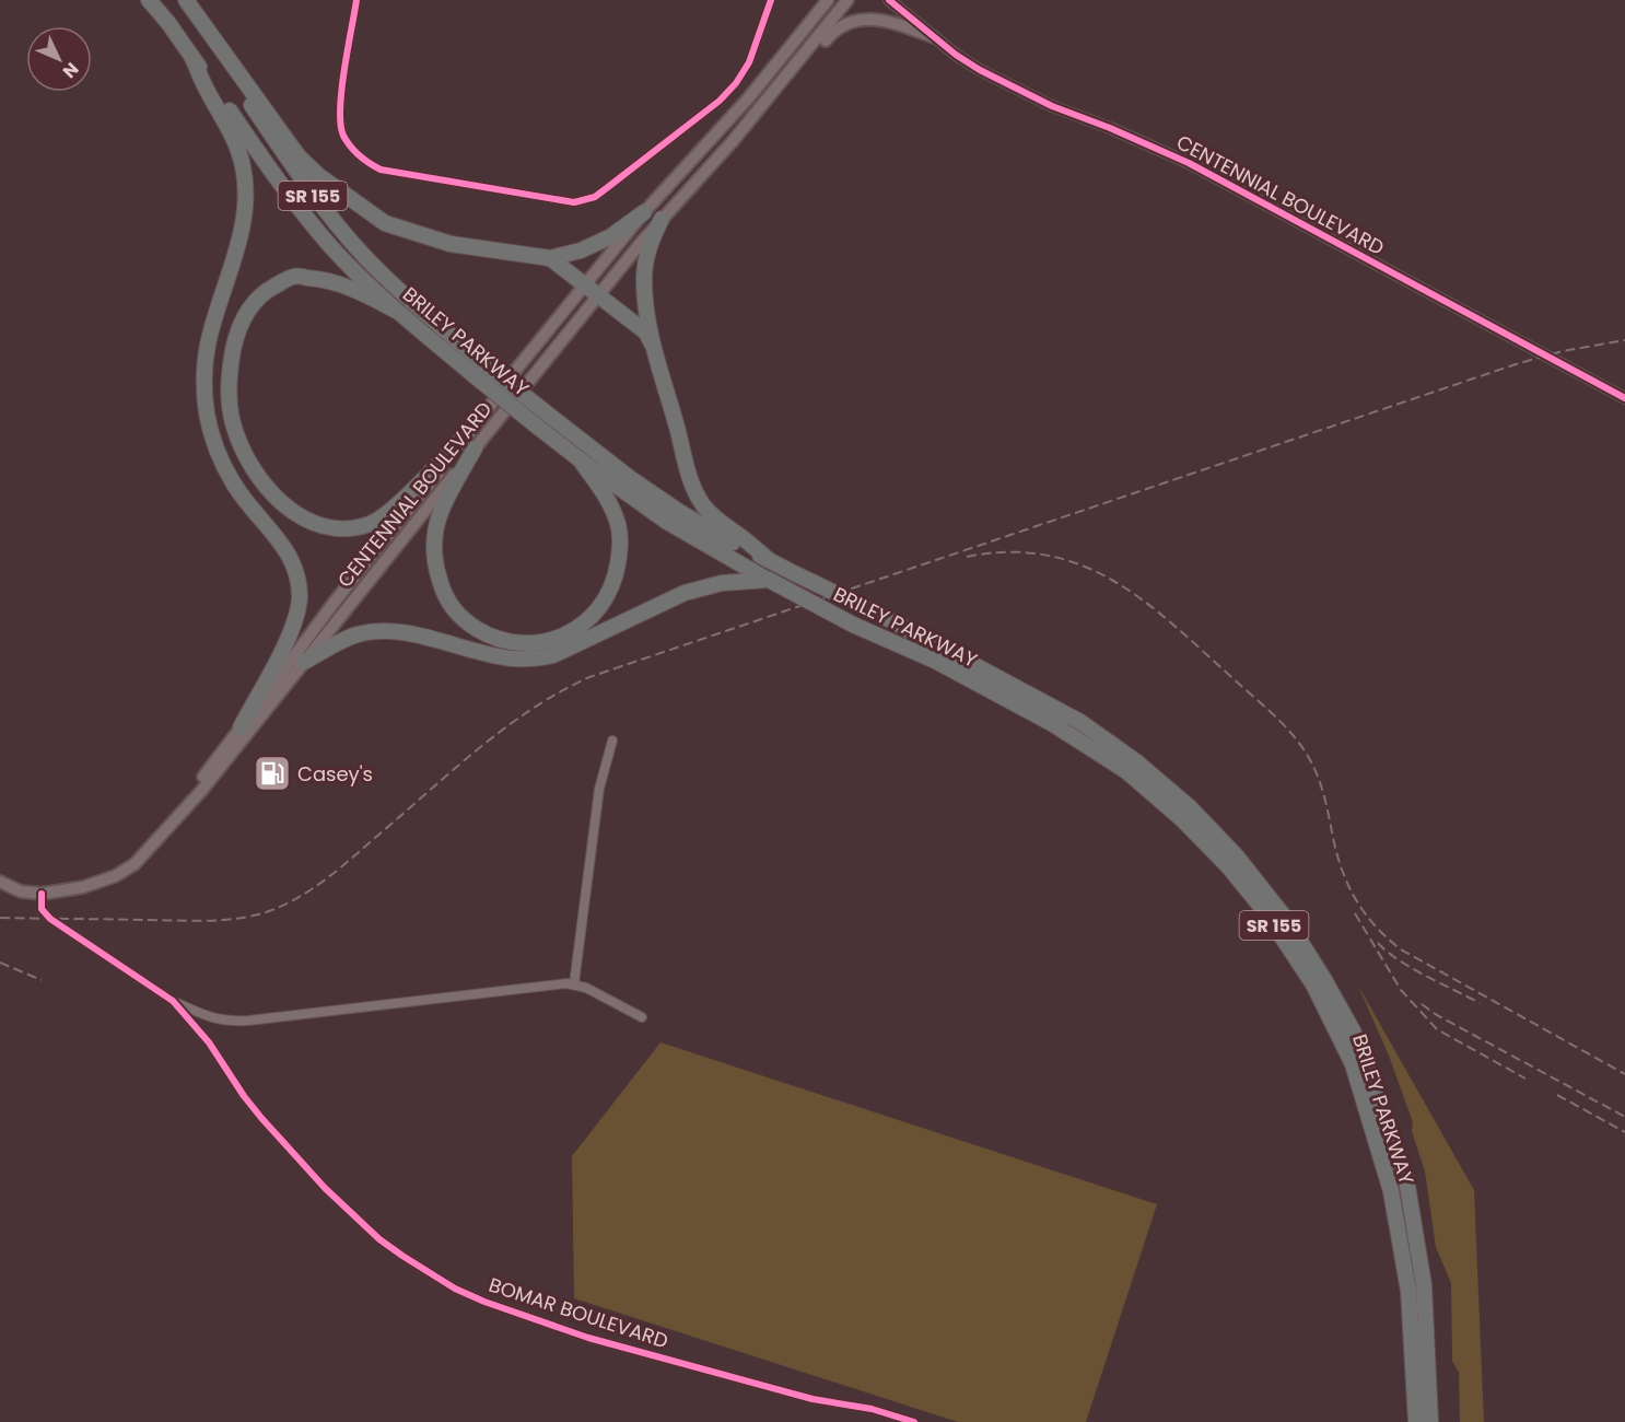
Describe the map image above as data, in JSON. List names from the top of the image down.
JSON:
{
  "streets": {
    "highway": ["SR 155", "BRILEY PARKWAY"],
    "main road": ["CENTENNIAL BOULEVARD"],
    "street": ["BOMAR BOULEVARD"]
  },
  "crossings": [
    ["CENTENNIAL BOULEVARD", "BOMAR BOULEVARD"]
  ],
  "places": {
    "fuel station": ["Casey's"]
  },
  "north": "bottom right"
}
